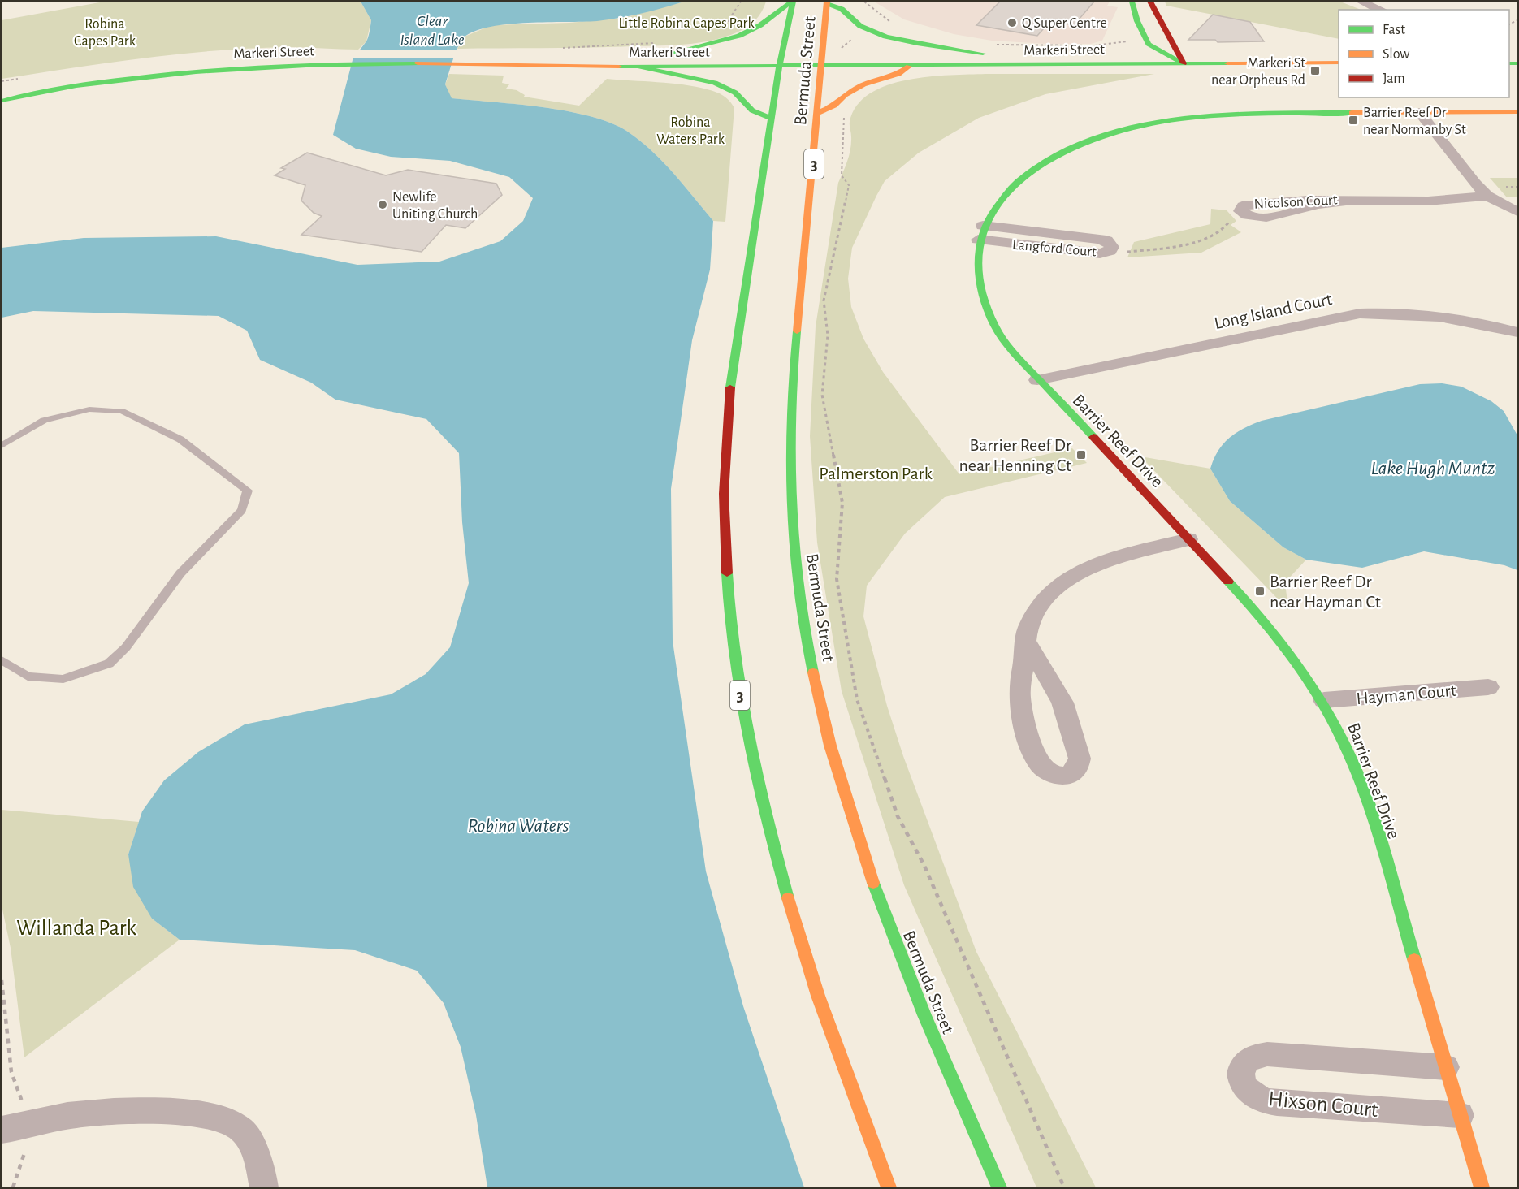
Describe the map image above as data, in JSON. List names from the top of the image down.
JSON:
{
  "streets": {
    "main road": [
      "Markeri Street",
      "Bermuda Street",
      "3",
      "Barrier Reef Drive"
    ],
    "street": [
      "Nicolson Court",
      "Langford Court",
      "Long Island Court",
      "Hayman Court",
      "Hixson Court"
    ]
  },
  "crossings": [
    ["Markeri Street", "Bermuda Street"],
    ["Langford Court", "Barrier Reef Drive"],
    ["Long Island Court", "Barrier Reef Drive"],
    ["Barrier Reef Drive", "Hayman Court"],
    ["Barrier Reef Drive", "Hixson Court"]
  ],
  "water": ["Clear Island Lake", "Lake Hugh Muntz", "Robina Waters"],
  "parks": [
    "Little Robina Capes Park",
    "Robina Capes Park",
    "Robina Waters Park",
    "Palmerston Park",
    "Willanda Park"
  ],
  "places": {
    "other": ["Q Super Centre", "Newlife Uniting Church"],
    "transit": [
      "Markeri St near Orpheus Rd",
      "Barrier Reef Dr near Normanby St",
      "Barrier Reef Dr near Henning Ct",
      "Barrier Reef Dr near Hayman Ct"
    ]
  },
  "legend": ["Fast", "Slow", "Jam"]
}
